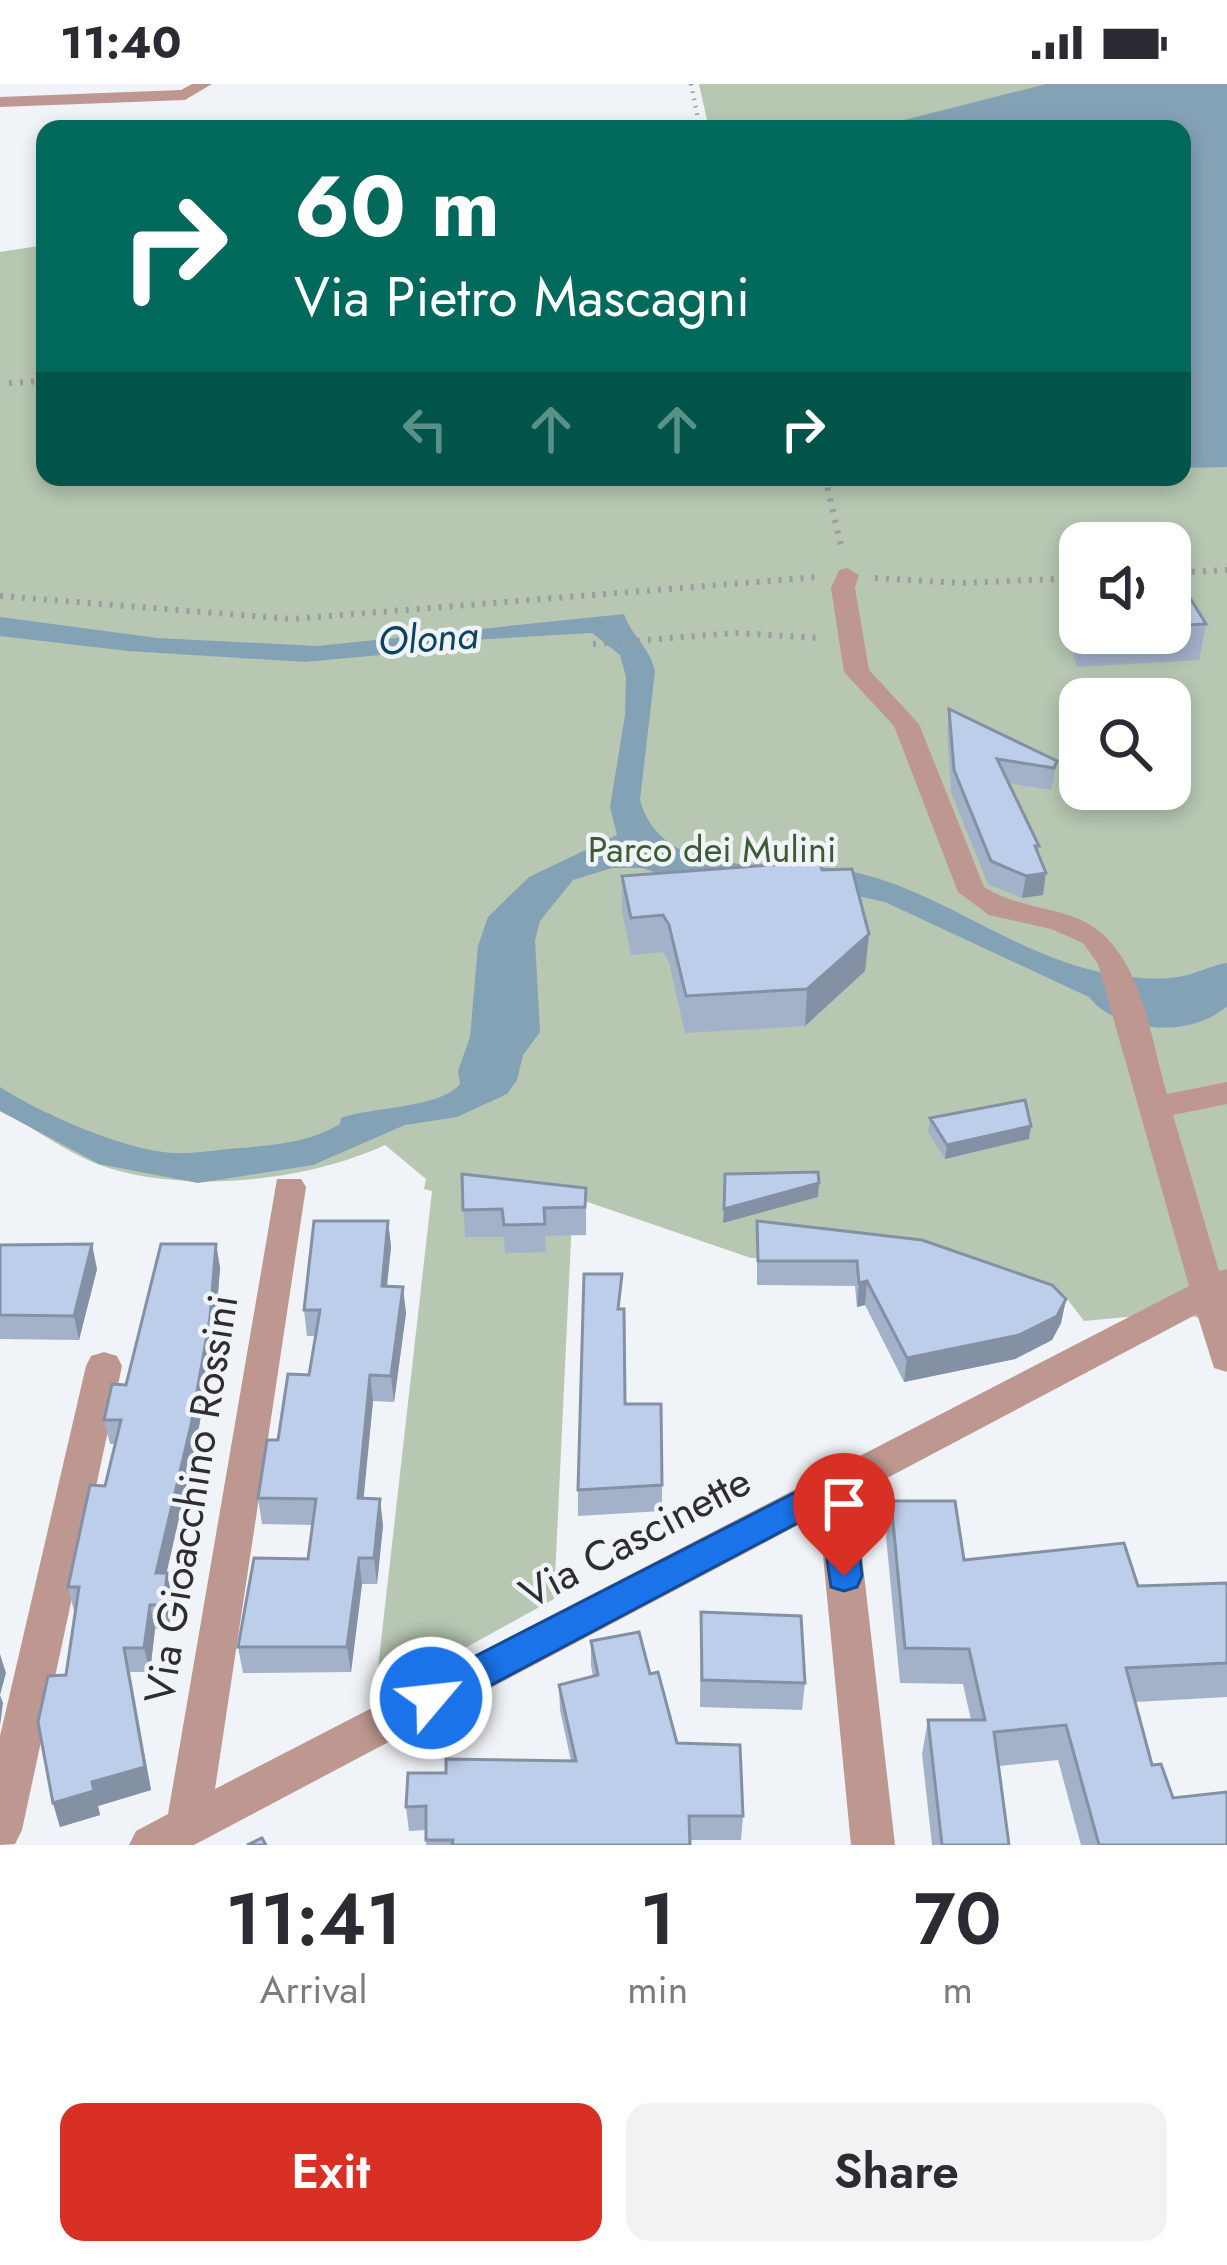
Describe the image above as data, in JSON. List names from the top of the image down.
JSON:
{
  "streets": {
    "street": ["Via Gioacchino Rossini", "Via Cascinette"]
  },
  "crossings": [
    ["Via Gioacchino Rossini", "Via Cascinette"]
  ],
  "water": ["Olona"],
  "parks": ["Parco dei Mulini"],
  "page": {
    "status": "11:40",
    "turn": ["60 m", "Via Pietro Mascagni"],
    "eta": [
      "11:41",
      "Arrival",
      "1",
      "min",
      "70",
      "m"
    ],
    "buttons": ["Exit", "Share"]
  }
}
